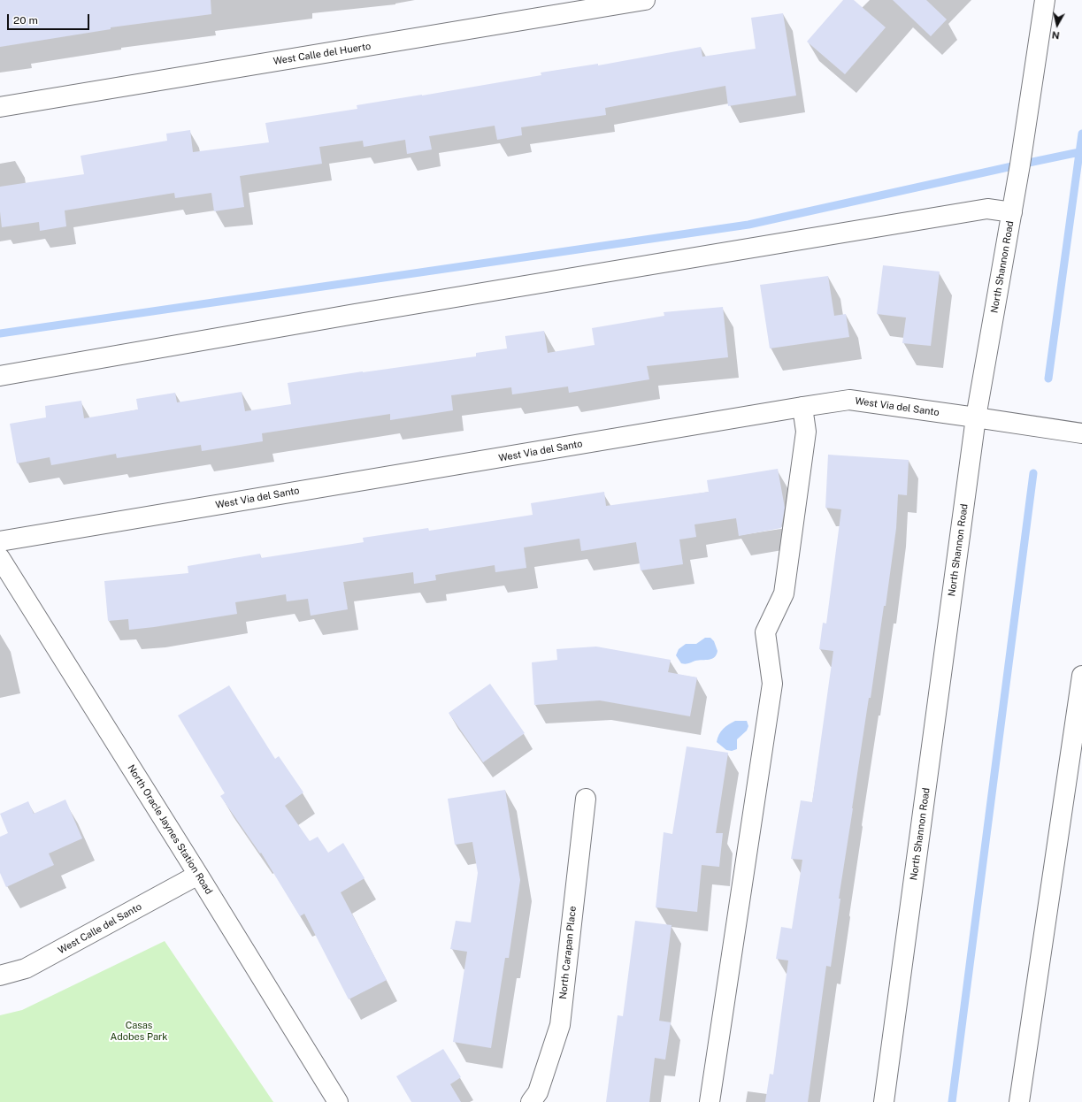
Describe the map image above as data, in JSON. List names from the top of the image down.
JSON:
{
  "streets": {
    "street": [
      "West Calle del Huerto",
      "North Shannon Road",
      "West Via del Santo",
      "North Oracle Jaynes Station Road",
      "West Calle del Santo",
      "North Carapan Place"
    ]
  },
  "crossings": [
    ["North Shannon Road", "West Via del Santo"],
    ["North Oracle Jaynes Station Road", "West Calle del Santo"]
  ],
  "parks": ["Casas Adobes Park"],
  "scale_bar": "20 m",
  "north": "bottom"
}
